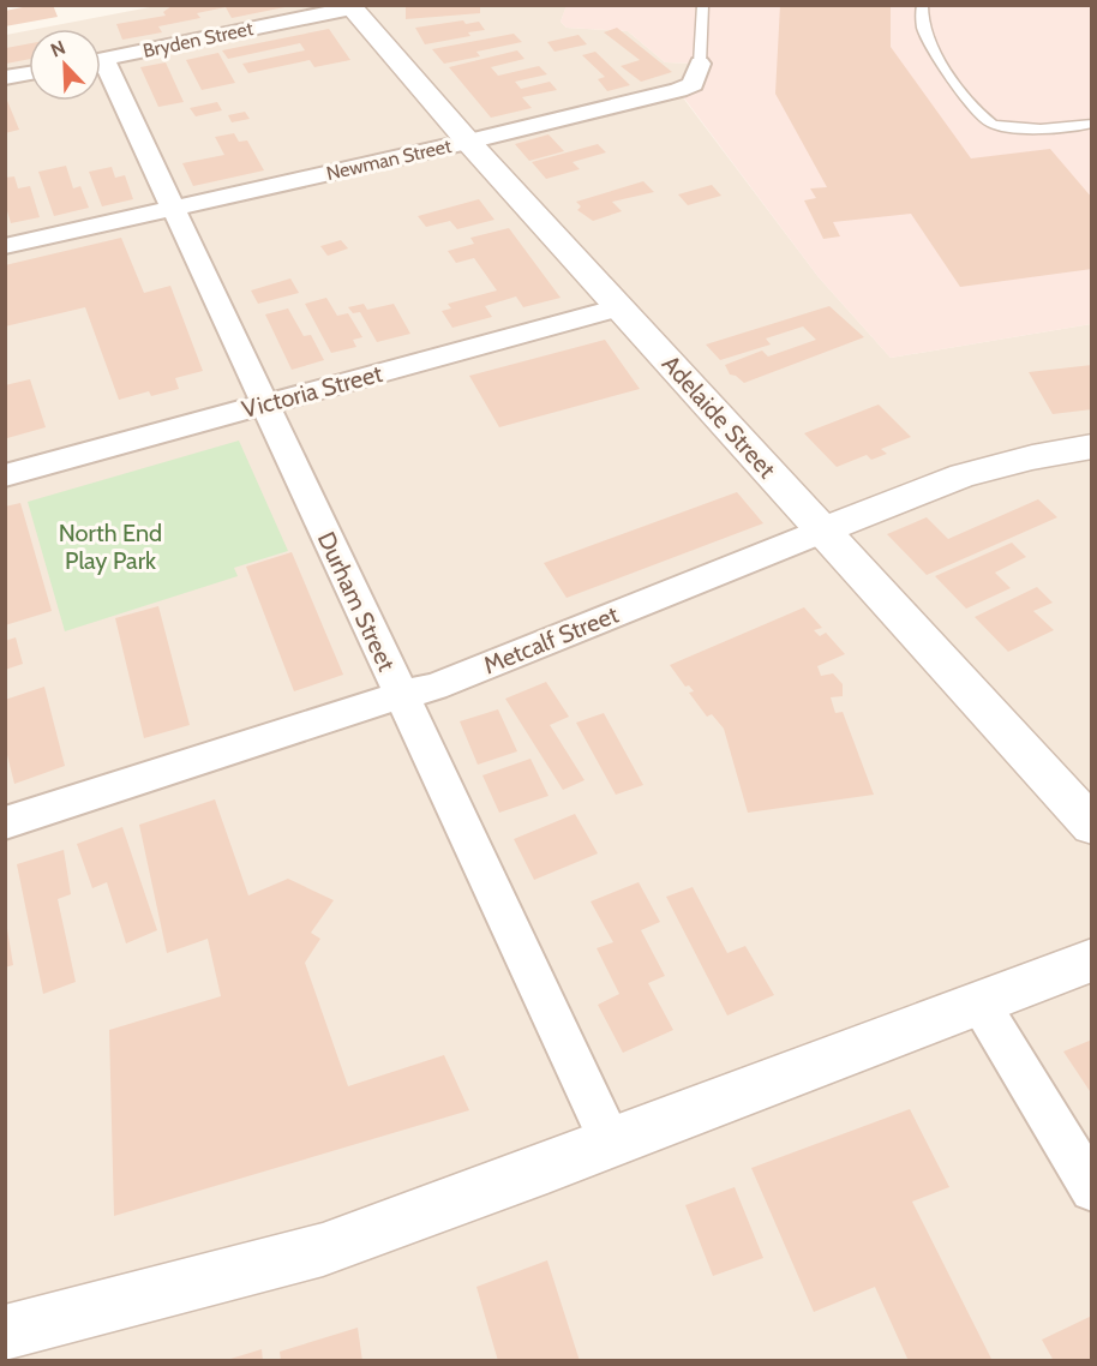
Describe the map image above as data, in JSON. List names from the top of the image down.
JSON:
{
  "streets": {
    "street": [
      "Bryden Street",
      "Newman Street",
      "Victoria Street",
      "Adelaide Street",
      "Durham Street",
      "Metcalf Street"
    ]
  },
  "crossings": [
    ["Bryden Street", "Adelaide Street"],
    ["Newman Street", "Adelaide Street"],
    ["Newman Street", "Durham Street"],
    ["Victoria Street", "Adelaide Street"],
    ["Victoria Street", "Durham Street"],
    ["Adelaide Street", "Metcalf Street"],
    ["Durham Street", "Metcalf Street"]
  ],
  "parks": ["North End Play Park"],
  "north": "top left"
}
